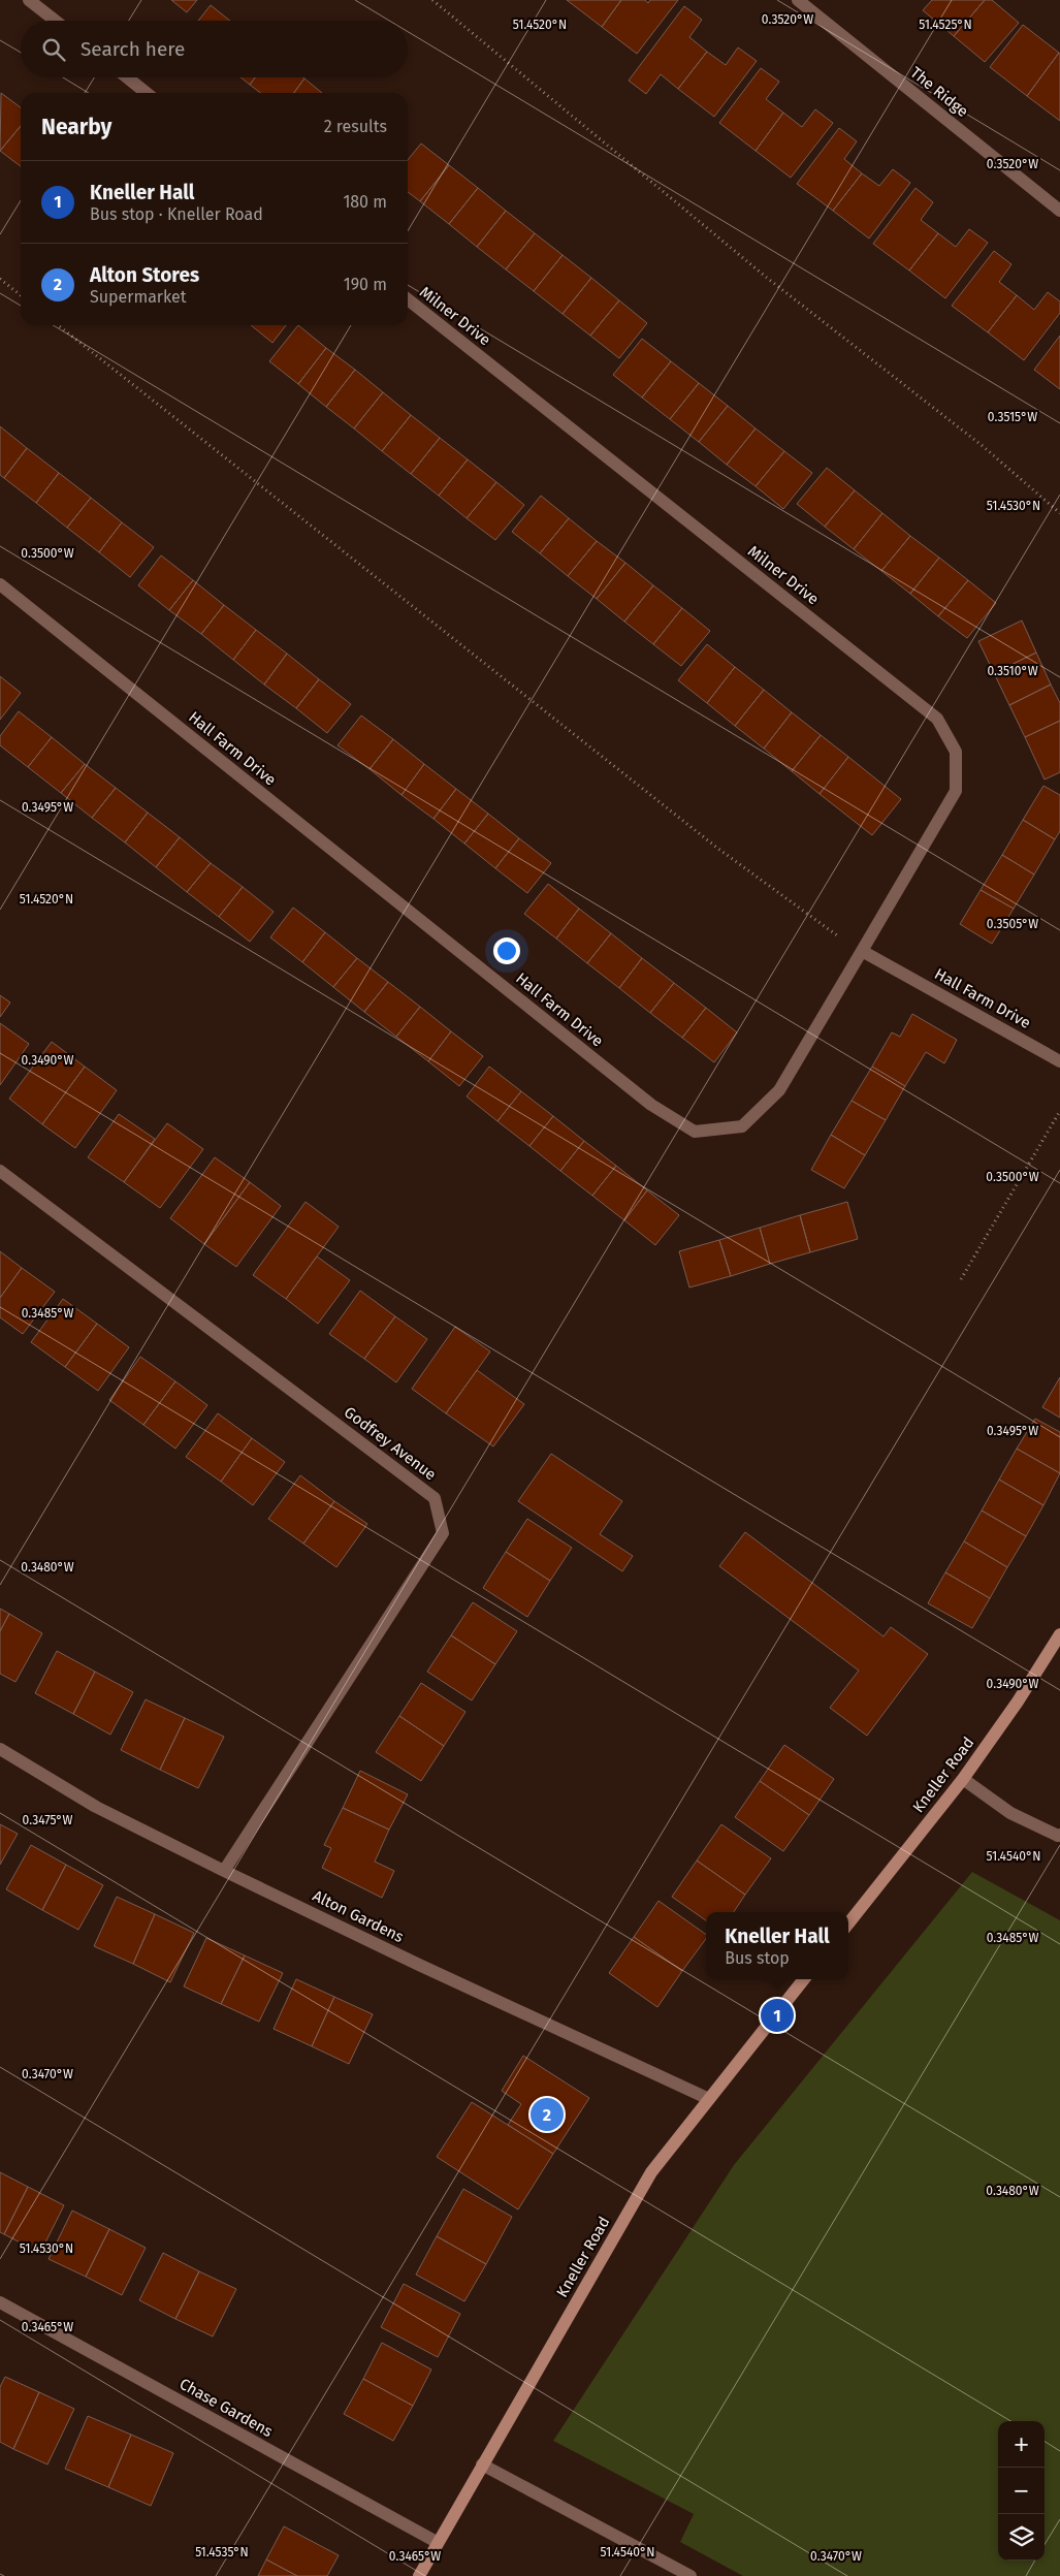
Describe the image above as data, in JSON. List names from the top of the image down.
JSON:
{
  "streets": {
    "main road": ["Kneller Road"],
    "street": [
      "The Ridge",
      "Milner Drive",
      "Hall Farm Drive",
      "Godfrey Avenue",
      "Alton Gardens",
      "Chase Gardens"
    ]
  },
  "crossings": [
    ["Milner Drive", "Hall Farm Drive"],
    ["Godfrey Avenue", "Alton Gardens"],
    ["Kneller Road", "Alton Gardens"],
    ["Kneller Road", "Chase Gardens"]
  ],
  "page": {
    "search": "Search here",
    "heading": ["Nearby", "2 results"],
    "list": [
      {
        "mark": "1",
        "name": "Kneller Hall",
        "note": "Bus stop · Kneller Road",
        "value": "180 m"
      },
      {
        "mark": "2",
        "name": "Alton Stores",
        "note": "Supermarket",
        "value": "190 m"
      }
    ],
    "popup": ["Kneller Hall", "Bus stop"],
    "pins": ["1", "2"],
    "map_buttons": ["+", "−"]
  },
  "coordinates": [
    "0.3520°W",
    "51.4520°N",
    "51.4525°N",
    "0.3515°W",
    "51.4530°N",
    "0.3500°W",
    "0.3510°W",
    "0.3495°W",
    "0.3505°W",
    "0.3490°W",
    "0.3485°W",
    "0.3480°W",
    "0.3475°W",
    "51.4540°N",
    "0.3470°W",
    "0.3465°W",
    "51.4535°N"
  ]
}
